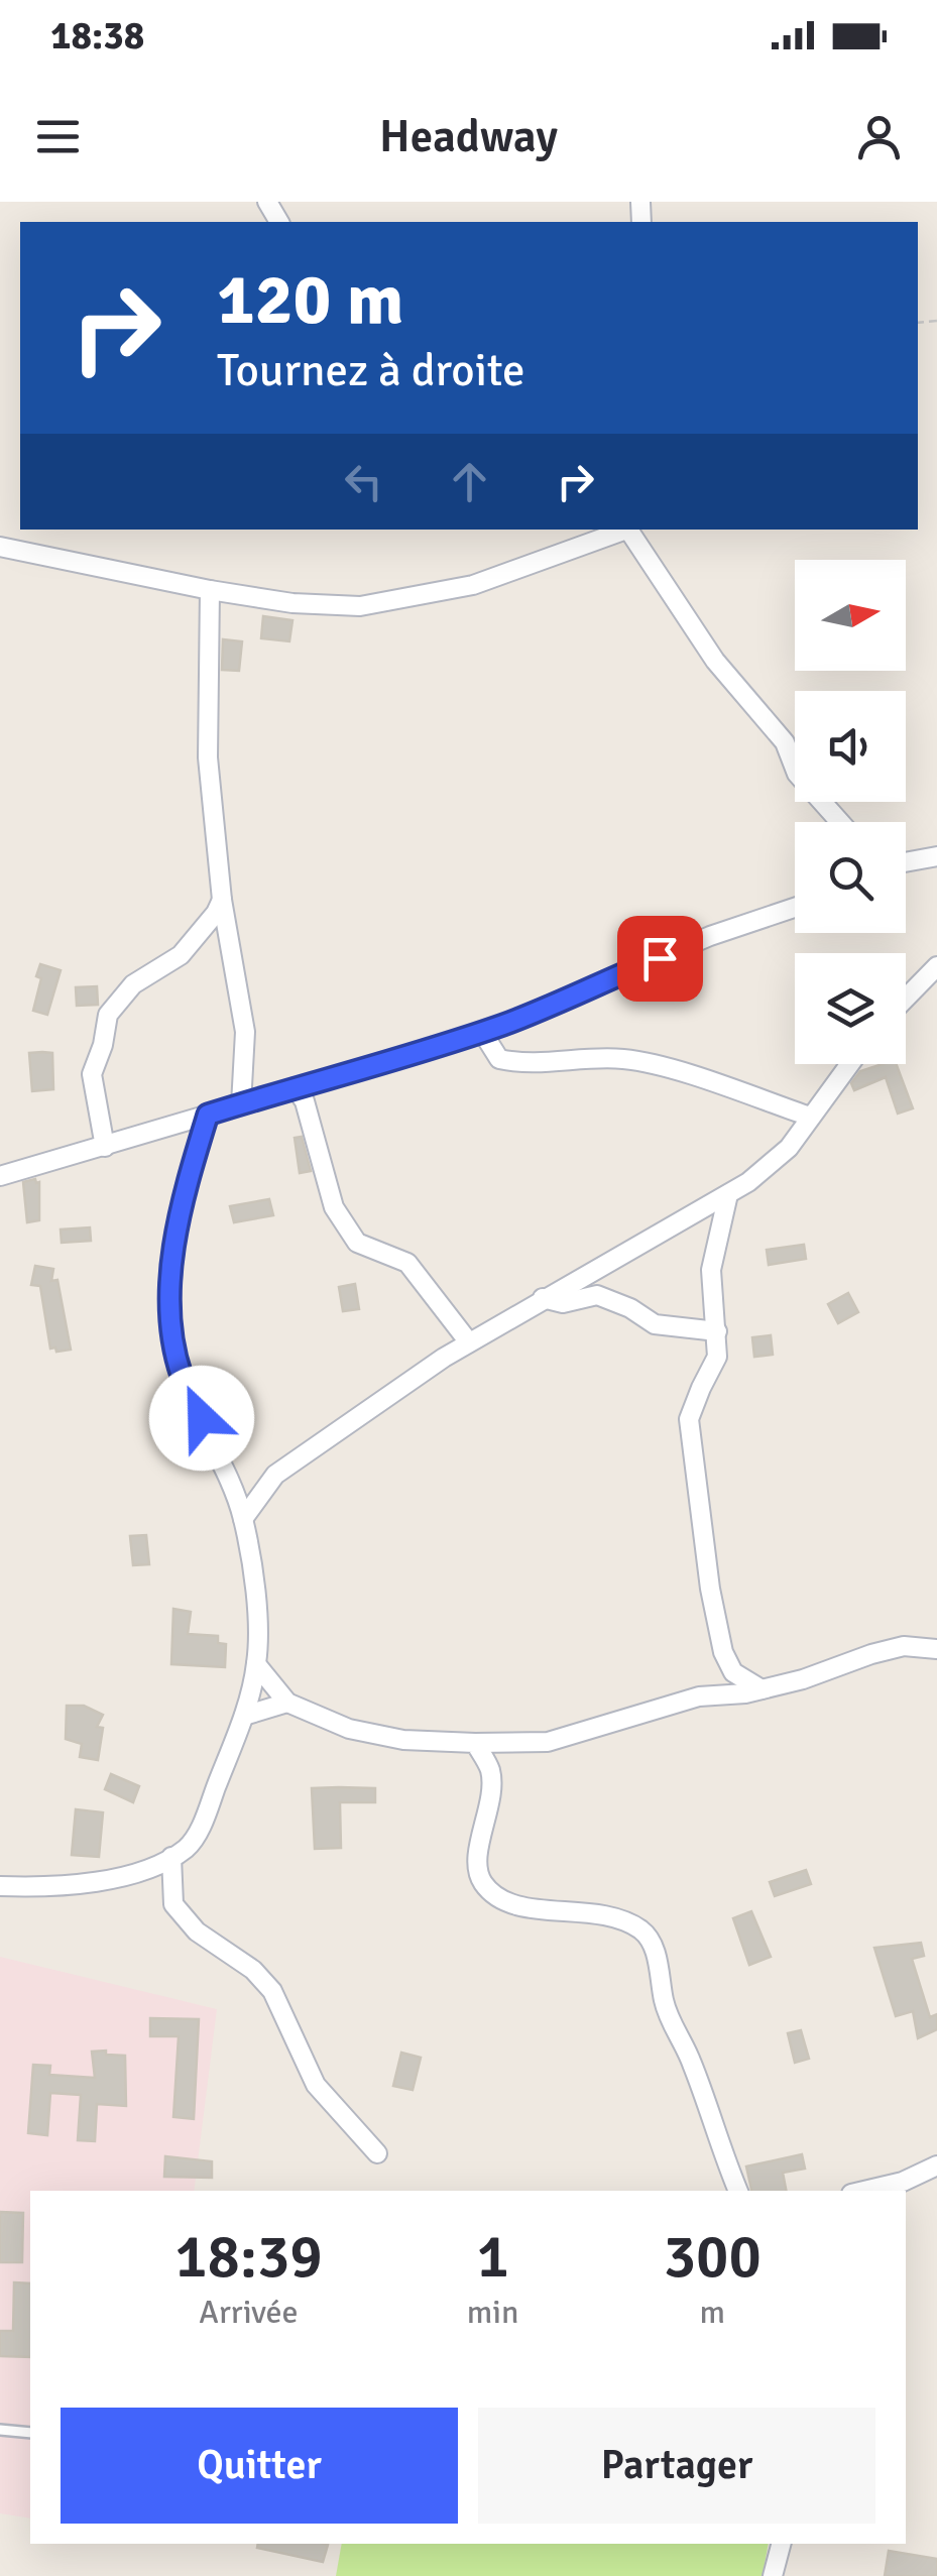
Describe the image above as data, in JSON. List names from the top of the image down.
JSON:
{
  "north": "right",
  "page": {
    "status": "18:38",
    "header": "Headway",
    "turn": ["120 m", "Tournez à droite"],
    "eta": [
      "18:39",
      "Arrivée",
      "1",
      "min",
      "300",
      "m"
    ],
    "buttons": ["Quitter", "Partager"]
  }
}
